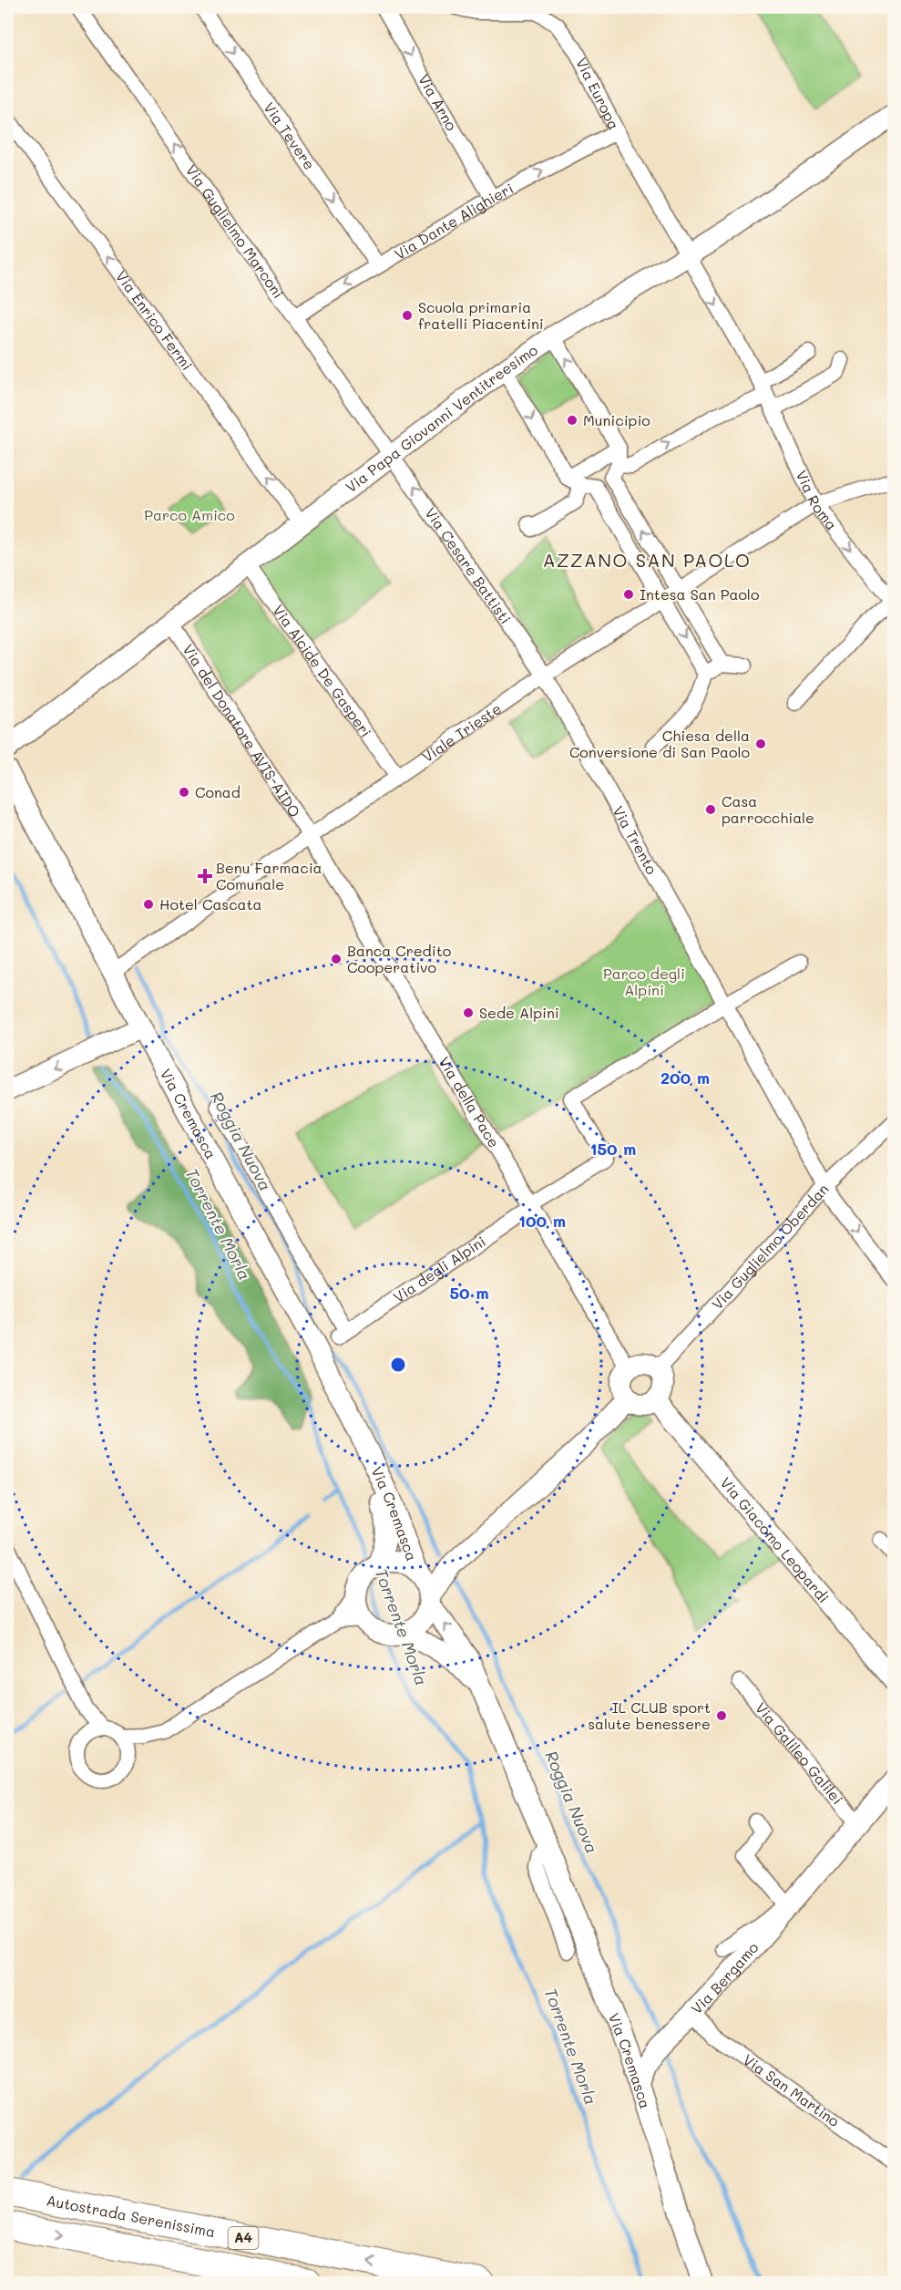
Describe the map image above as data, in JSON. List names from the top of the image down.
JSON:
{
  "streets": {
    "highway": ["Autostrada Serenissima", "A4"],
    "street": [
      "Via Europa",
      "Via Arno",
      "Via Tevere",
      "Via Dante Alighieri",
      "Via Guglielmo Marconi",
      "Via Enrico Fermi",
      "Via Papa Giovanni Ventitreesimo",
      "Via Roma",
      "Via Cesare Battisti",
      "Via Alcide De Gasperi",
      "Via del Donatore AVIS-AIDO",
      "Viale Trieste",
      "Via Trento",
      "Via della Pace",
      "Via Cremasca",
      "Via Guglielmo Oberdan",
      "Via degli Alpini",
      "Via Giacomo Leopardi",
      "Via Galileo Galilei",
      "Via Bergamo",
      "Via San Martino"
    ]
  },
  "crossings": [
    ["Via Europa", "Via Dante Alighieri"],
    ["Via Europa", "Via Papa Giovanni Ventitreesimo"],
    ["Via Europa", "Via Roma"],
    ["Via Arno", "Via Dante Alighieri"],
    ["Via Tevere", "Via Dante Alighieri"],
    ["Via Dante Alighieri", "Via Guglielmo Marconi"],
    ["Via Guglielmo Marconi", "Via Papa Giovanni Ventitreesimo"],
    ["Via Guglielmo Marconi", "Via Cesare Battisti"],
    ["Via Enrico Fermi", "Via Papa Giovanni Ventitreesimo"],
    ["Via Papa Giovanni Ventitreesimo", "Via Roma"],
    ["Via Papa Giovanni Ventitreesimo", "Via Cesare Battisti"],
    ["Via Papa Giovanni Ventitreesimo", "Via Alcide De Gasperi"],
    ["Via Papa Giovanni Ventitreesimo", "Via del Donatore AVIS-AIDO"],
    ["Via Roma", "Viale Trieste"],
    ["Via Cesare Battisti", "Viale Trieste"],
    ["Via Cesare Battisti", "Via Trento"],
    ["Via Alcide De Gasperi", "Viale Trieste"],
    ["Via del Donatore AVIS-AIDO", "Viale Trieste"],
    ["Via del Donatore AVIS-AIDO", "Via della Pace"],
    ["Viale Trieste", "Via Trento"],
    ["Viale Trieste", "Via della Pace"],
    ["Viale Trieste", "Via Cremasca"],
    ["Via Trento", "Via Guglielmo Oberdan"],
    ["Via della Pace", "Via Guglielmo Oberdan"],
    ["Via della Pace", "Via degli Alpini"],
    ["Via della Pace", "Via Giacomo Leopardi"],
    ["Via Cremasca", "Via Bergamo"],
    ["Via Guglielmo Oberdan", "Via Giacomo Leopardi"],
    ["Via Galileo Galilei", "Via Bergamo"],
    ["Via Bergamo", "Via San Martino"]
  ],
  "one_way": [
    "Via Arno",
    "Via Tevere",
    "Via Guglielmo Marconi",
    "Via Enrico Fermi",
    "Via Roma",
    "Via Cesare Battisti"
  ],
  "districts": ["AZZANO SAN PAOLO"],
  "water": ["Roggia Nuova", "Torrente Morla"],
  "parks": ["Parco Amico", "Parco degli Alpini"],
  "places": {
    "other": [
      "Scuola primaria fratelli Piacentini",
      "Municipio",
      "Intesa San Paolo",
      "Chiesa della Conversione di San Paolo",
      "Conad",
      "Casa parrocchiale",
      "Hotel Cascata",
      "Banca Credito Cooperativo",
      "Sede Alpini",
      "IL CLUB sport salute benessere"
    ],
    "health": ["Benu Farmacia Comunale"]
  },
  "rings": [
    "200 m",
    "150 m",
    "100 m",
    "50 m"
  ]
}
